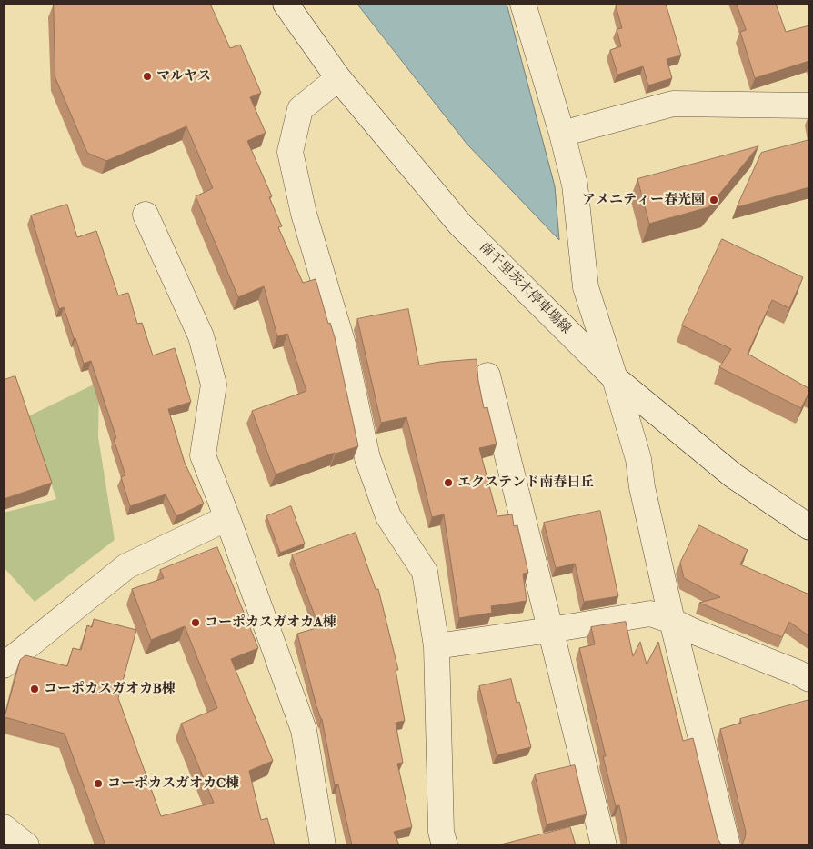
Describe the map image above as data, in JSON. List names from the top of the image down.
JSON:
{
  "streets": {
    "street": ["南千里茨木停車場線"]
  },
  "places": [
    "マルヤス",
    "アメニティー春光園",
    "エクステンド南春日丘",
    "コーポカスガオカA棟",
    "コーポカスガオカB棟",
    "コーポカスガオカC棟"
  ]
}
